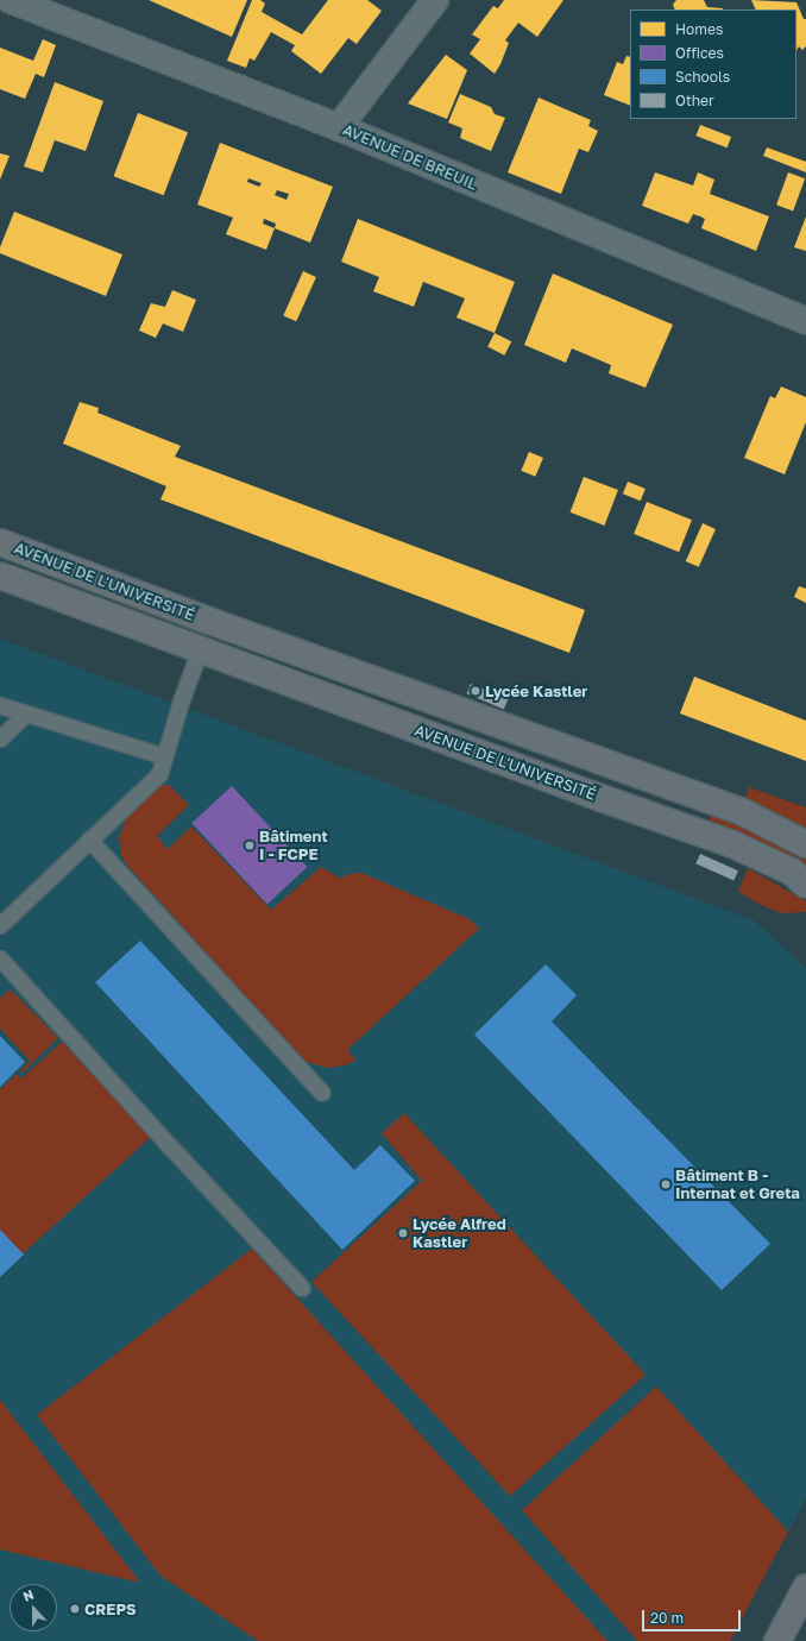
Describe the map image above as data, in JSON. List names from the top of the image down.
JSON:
{
  "streets": {
    "street": ["AVENUE DE BREUIL", "AVENUE DE L'UNIVERSITÉ"]
  },
  "places": [
    "Lycée Kastler",
    "Bâtiment I - FCPE",
    "Bâtiment B - Internat et Greta",
    "Lycée Alfred Kastler",
    "CREPS"
  ],
  "legend": [
    "Homes",
    "Offices",
    "Schools",
    "Other"
  ],
  "scale_bar": "20 m",
  "north": "top"
}
